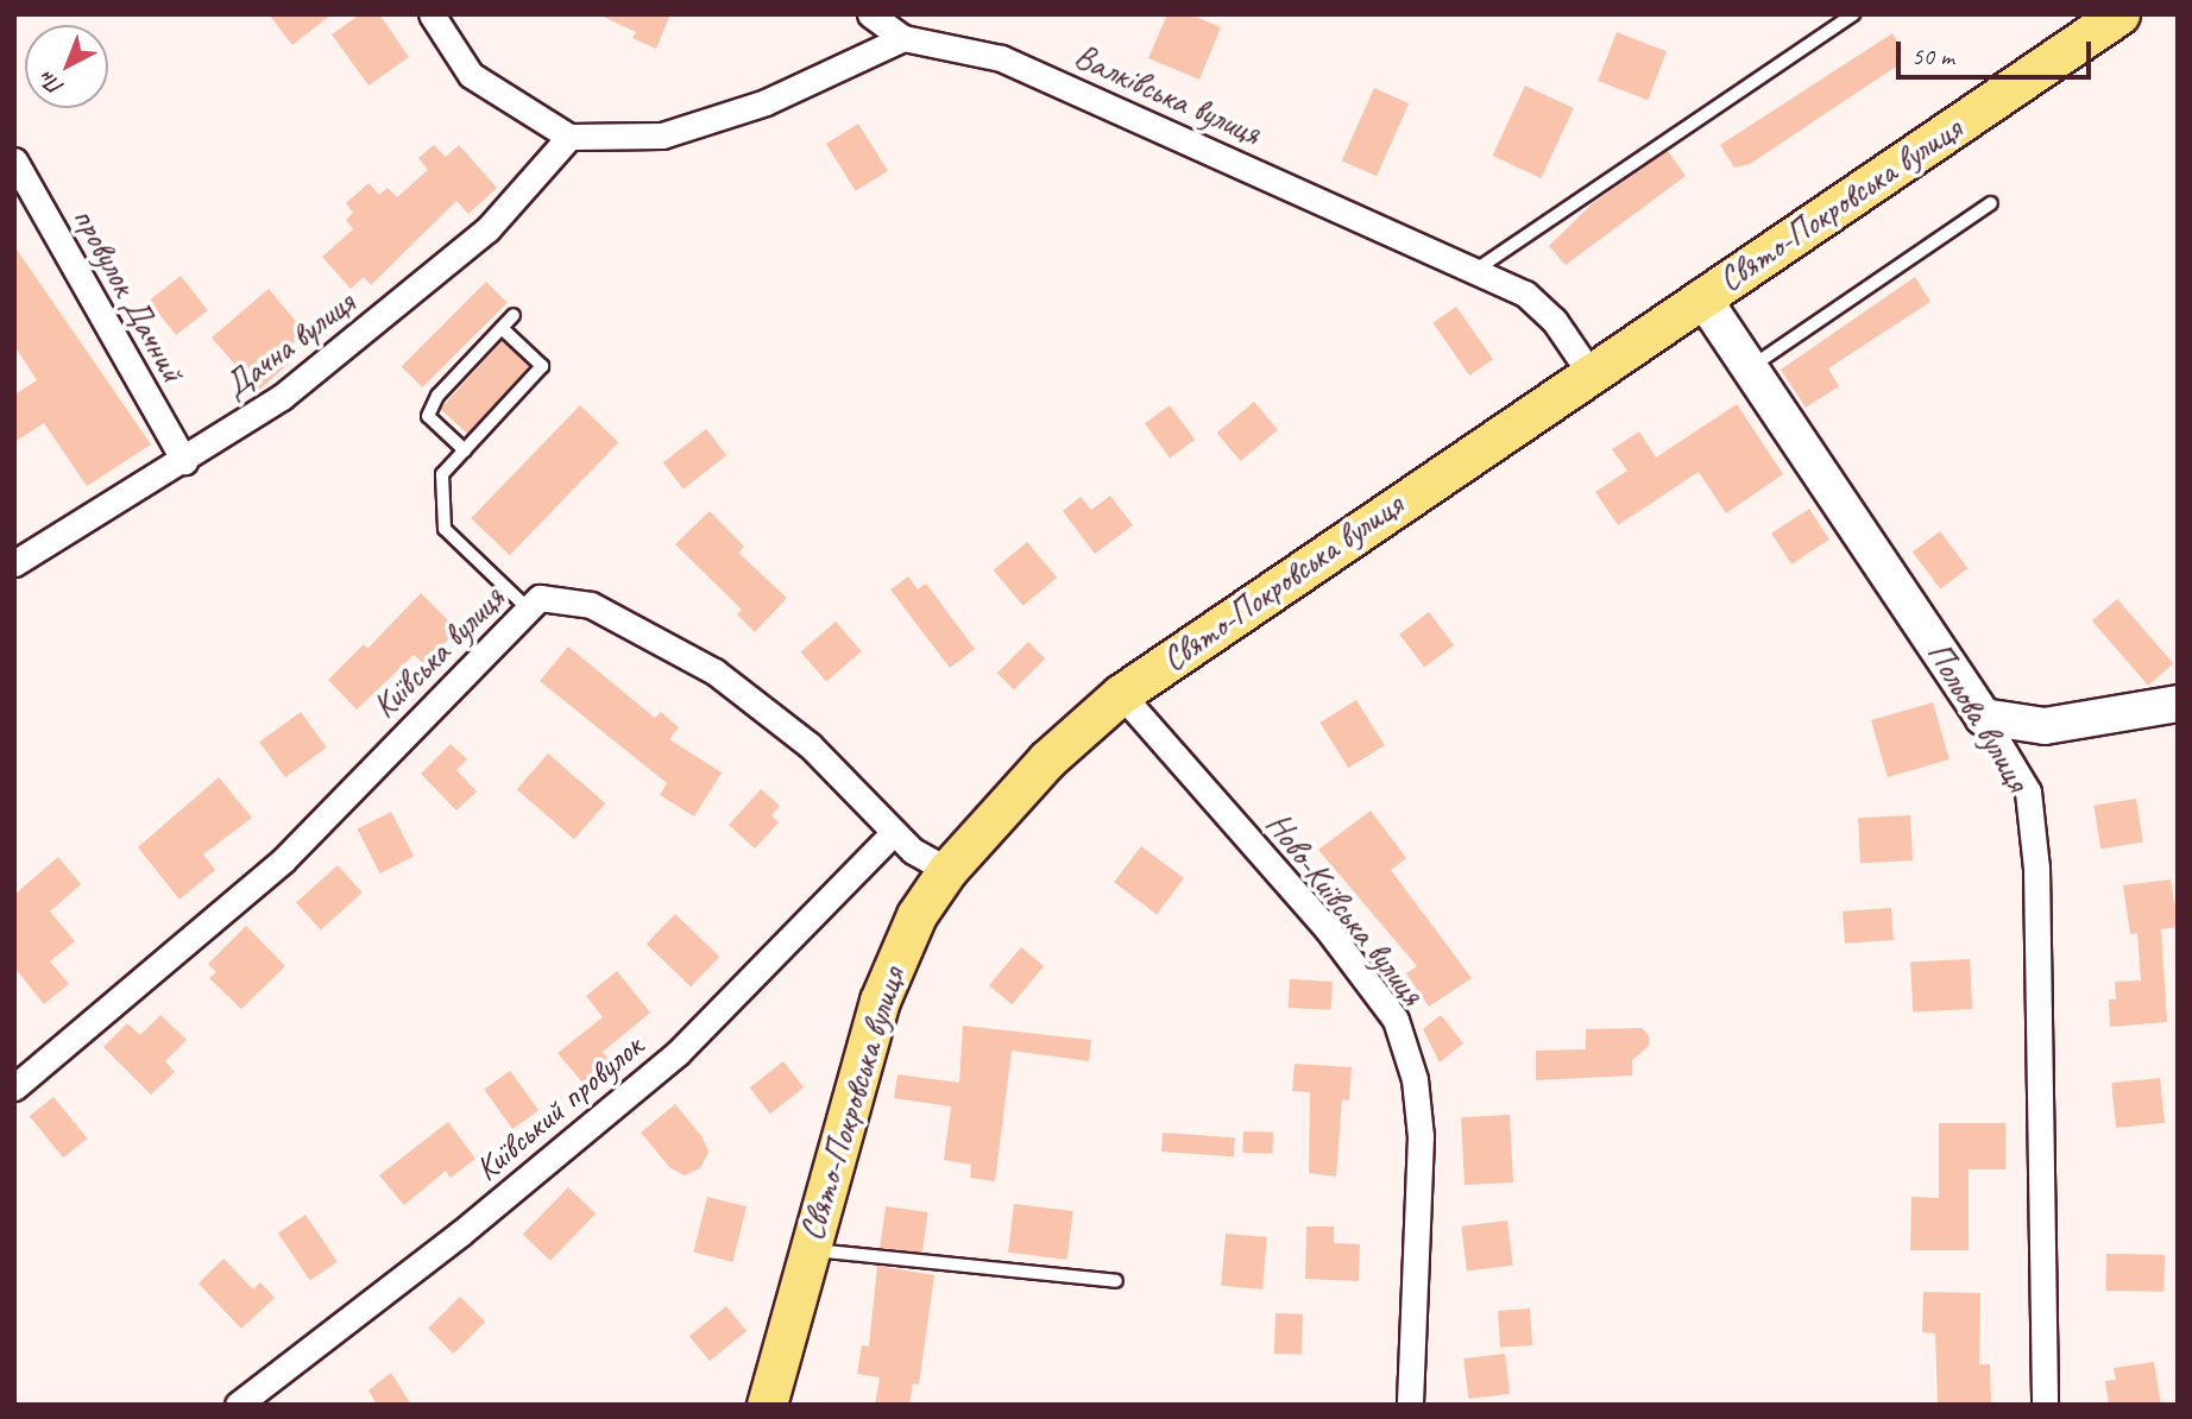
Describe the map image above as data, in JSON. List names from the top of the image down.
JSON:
{
  "streets": {
    "main road": ["Свято-Покровська вулиця"],
    "street": [
      "Валківська вулиця",
      "провулок Дачний",
      "Дачна вулиця",
      "Київська вулиця",
      "Польова вулиця",
      "Ново-Київська вулиця",
      "Київський провулок"
    ]
  },
  "crossings": [
    ["Валківська вулиця", "Свято-Покровська вулиця"],
    ["Свято-Покровська вулиця", "Київська вулиця"],
    ["Свято-Покровська вулиця", "Польова вулиця"],
    ["Свято-Покровська вулиця", "Ново-Київська вулиця"],
    ["провулок Дачний", "Дачна вулиця"],
    ["Київська вулиця", "Київський провулок"]
  ],
  "scale_bar": "50 m",
  "north": "bottom left"
}
